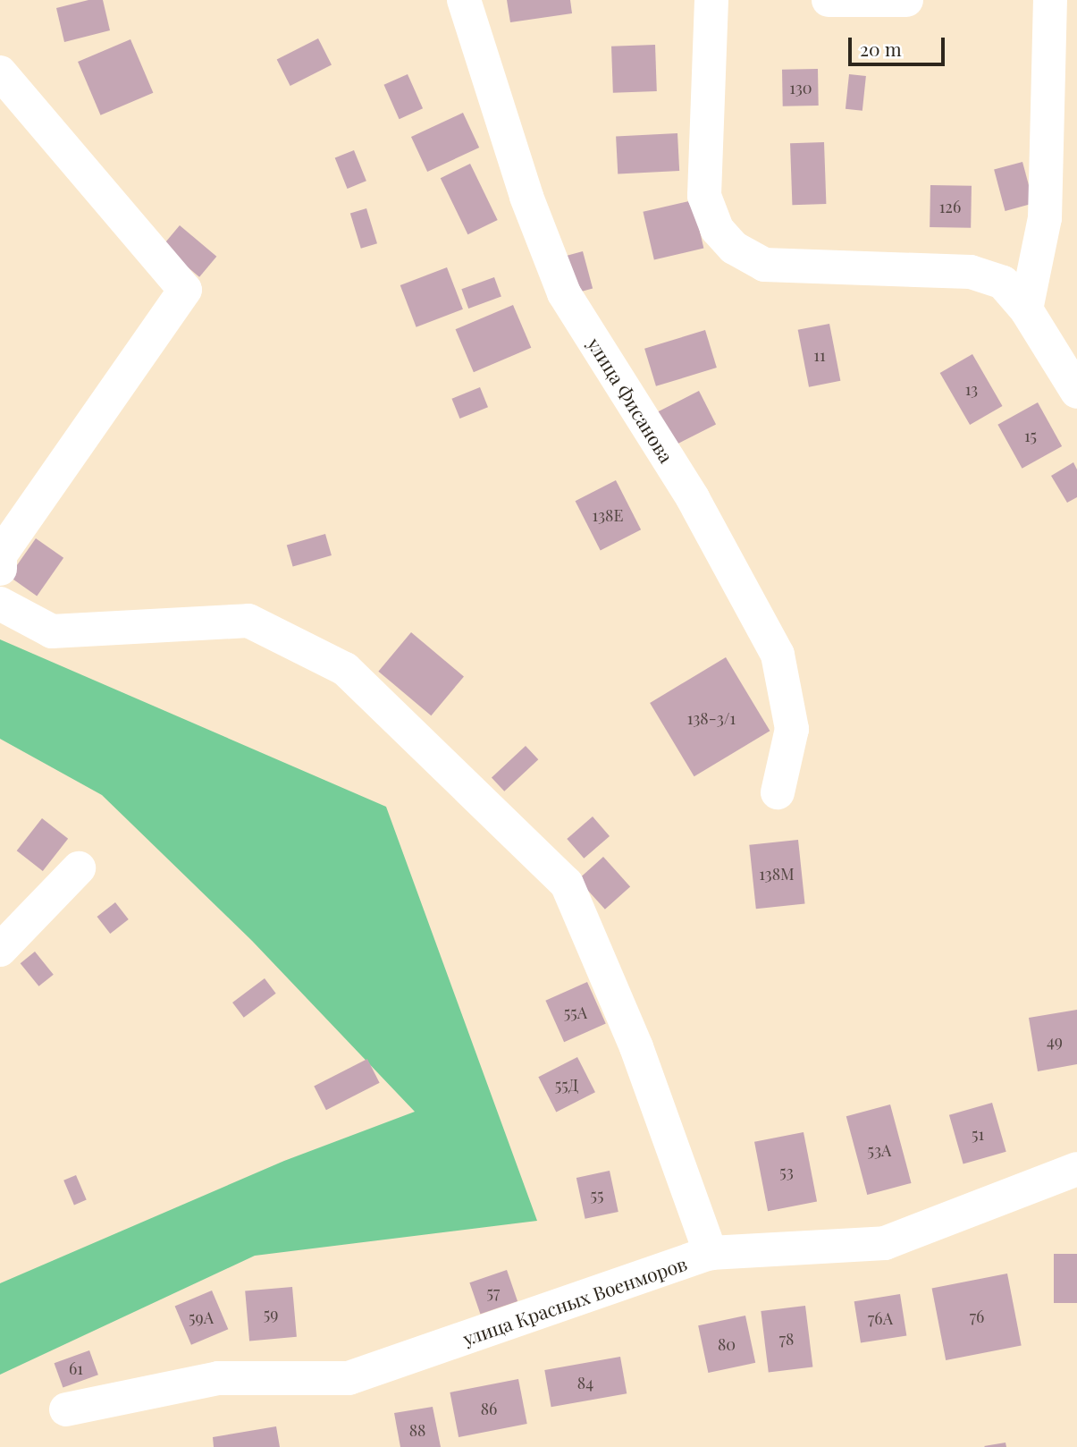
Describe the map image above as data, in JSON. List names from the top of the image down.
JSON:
{
  "streets": {
    "street": ["улица Фисанова", "улица Красных Военморов"]
  },
  "house_numbers": [
    "130",
    "126",
    "11",
    "13",
    "15",
    "138Е",
    "138-3/1",
    "138М",
    "55А",
    "49",
    "55Д",
    "51",
    "53А",
    "53",
    "55",
    "57",
    "59",
    "76",
    "59А",
    "76А",
    "78",
    "80",
    "61",
    "84",
    "86",
    "88"
  ],
  "scale_bar": "20 m"
}
